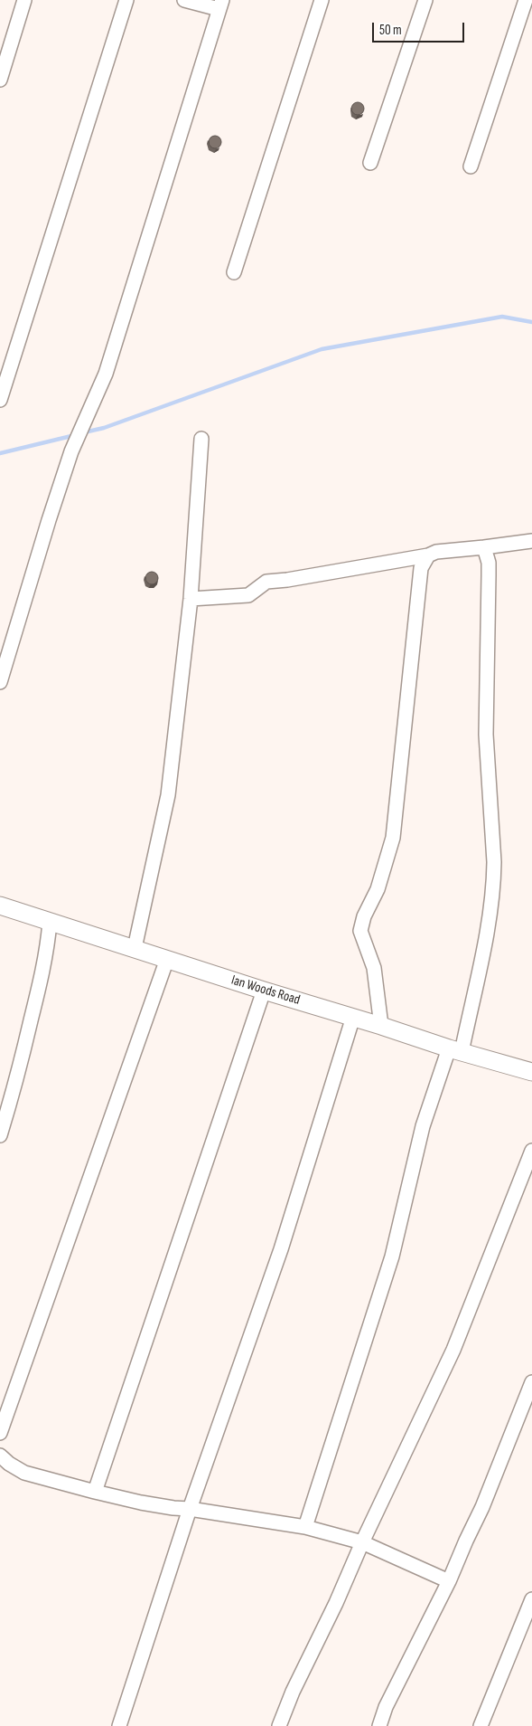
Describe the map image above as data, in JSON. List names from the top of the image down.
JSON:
{
  "streets": {
    "street": ["Ian Woods Road"]
  },
  "scale_bar": "50 m"
}
